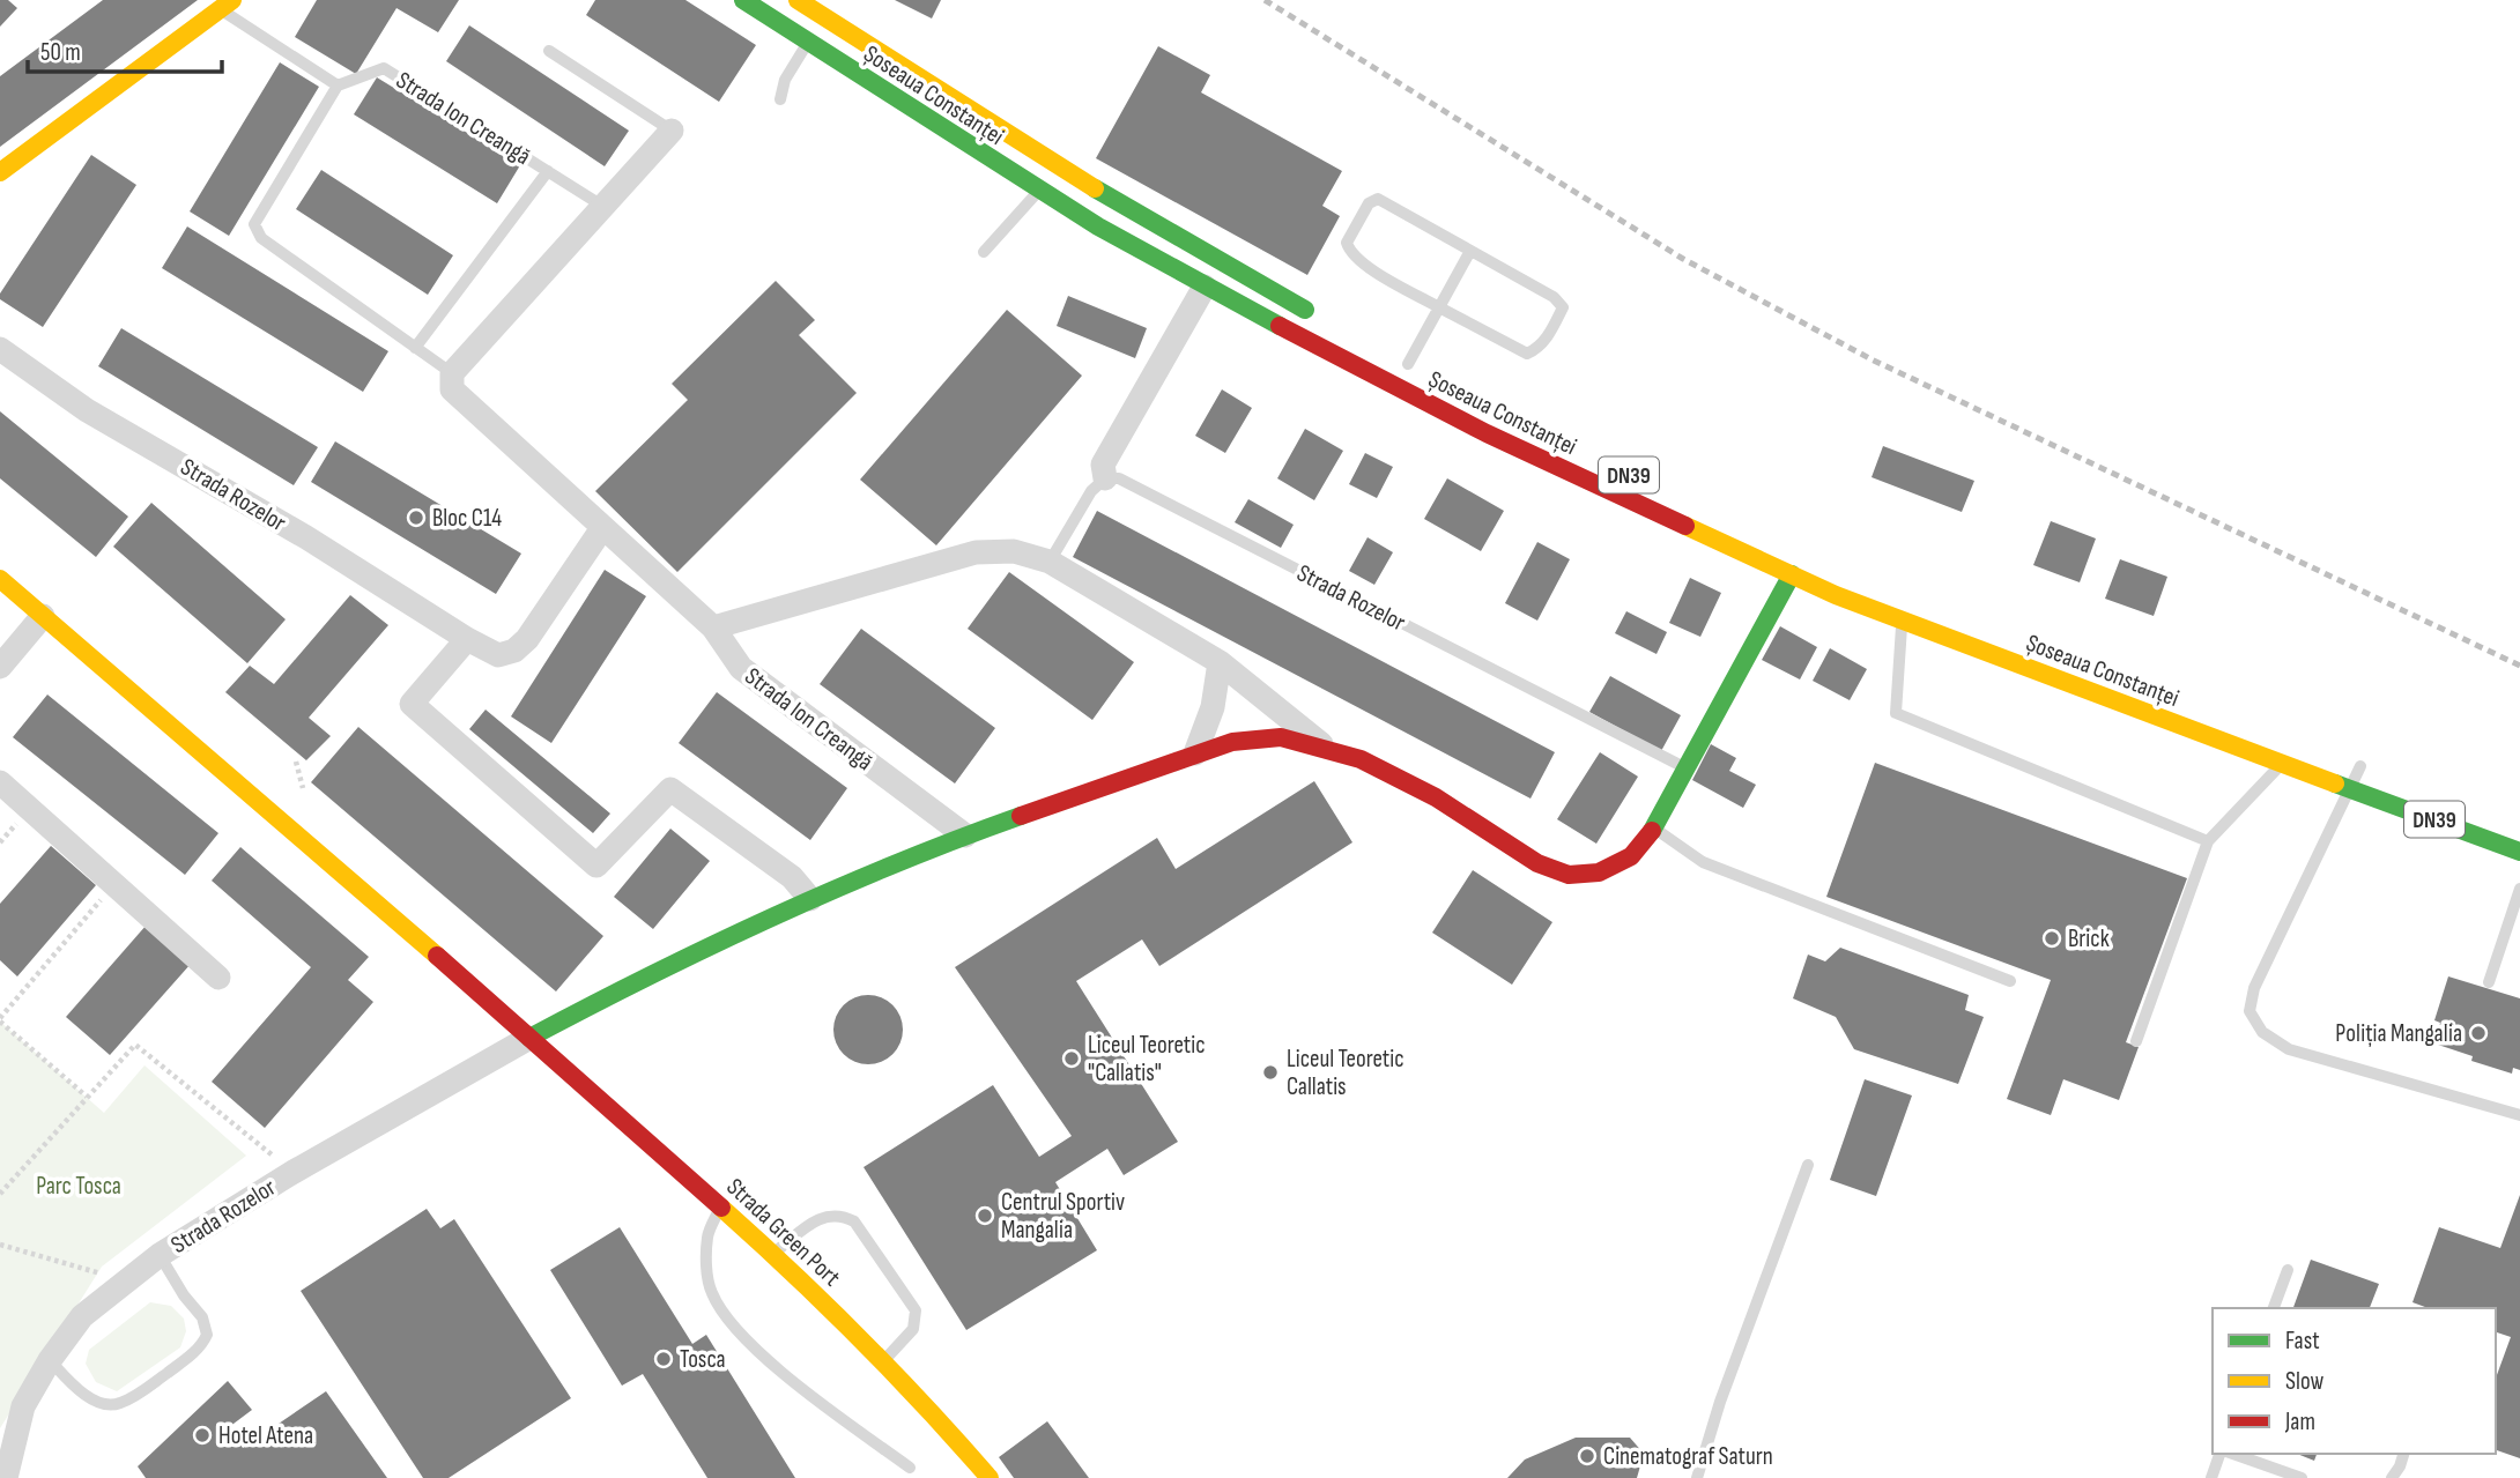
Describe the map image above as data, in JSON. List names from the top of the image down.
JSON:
{
  "streets": {
    "street": [
      "Șoseaua Constanței",
      "Strada Ion Creangă",
      "DN39",
      "Strada Rozelor",
      "Strada Green Port"
    ]
  },
  "crossings": [
    ["Șoseaua Constanței", "Strada Rozelor"],
    ["Strada Ion Creangă", "Strada Rozelor"],
    ["Strada Rozelor", "Strada Green Port"]
  ],
  "parks": ["Parc Tosca"],
  "places": [
    "Bloc C14",
    "Brick",
    "Poliția Mangalia",
    "Liceul Teoretic \"Callatis\"",
    "Liceul Teoretic Callatis",
    "Centrul Sportiv Mangalia",
    "Tosca",
    "Hotel Atena",
    "Cinematograf Saturn"
  ],
  "legend": ["Fast", "Slow", "Jam"],
  "scale_bar": "50 m"
}
